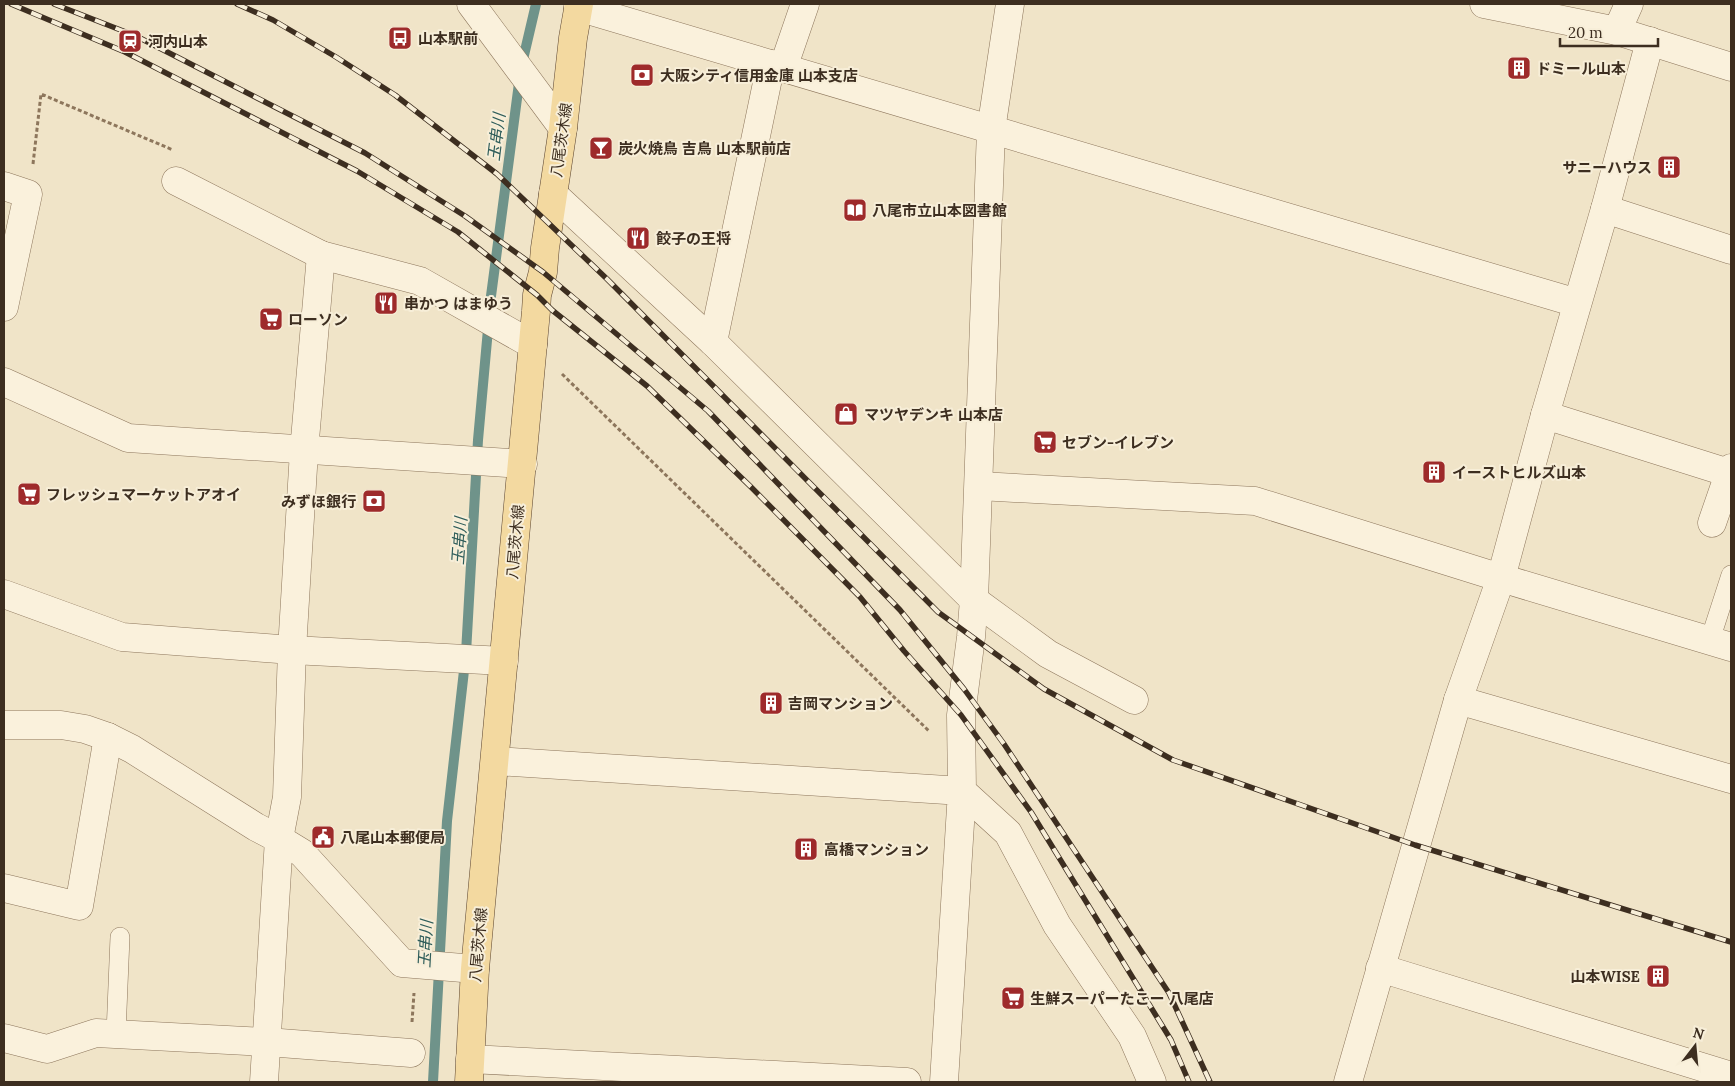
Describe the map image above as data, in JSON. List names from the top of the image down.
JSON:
{
  "streets": {
    "main road": ["八尾茨木線"]
  },
  "water": ["玉串川"],
  "places": {
    "bus stop": ["山本駅前"],
    "station": ["河内山本"],
    "building": [
      "ドミール山本",
      "サニーハウス",
      "イーストヒルズ山本",
      "吉岡マンション",
      "高橋マンション",
      "山本WISE"
    ],
    "bank": ["大阪シティ信用金庫 山本支店", "みずほ銀行"],
    "bar": ["炭火焼鳥 吉鳥 山本駅前店"],
    "library": ["八尾市立山本図書館"],
    "restaurant": ["餃子の王将", "串かつ はまゆう"],
    "supermarket": [
      "ローソン",
      "セブン-イレブン",
      "フレッシュマーケットアオイ",
      "生鮮スーパーたこー 八尾店"
    ],
    "shop": ["マツヤデンキ 山本店"],
    "public building": ["八尾山本郵便局"]
  },
  "scale_bar": "20 m",
  "north": "top"
}
